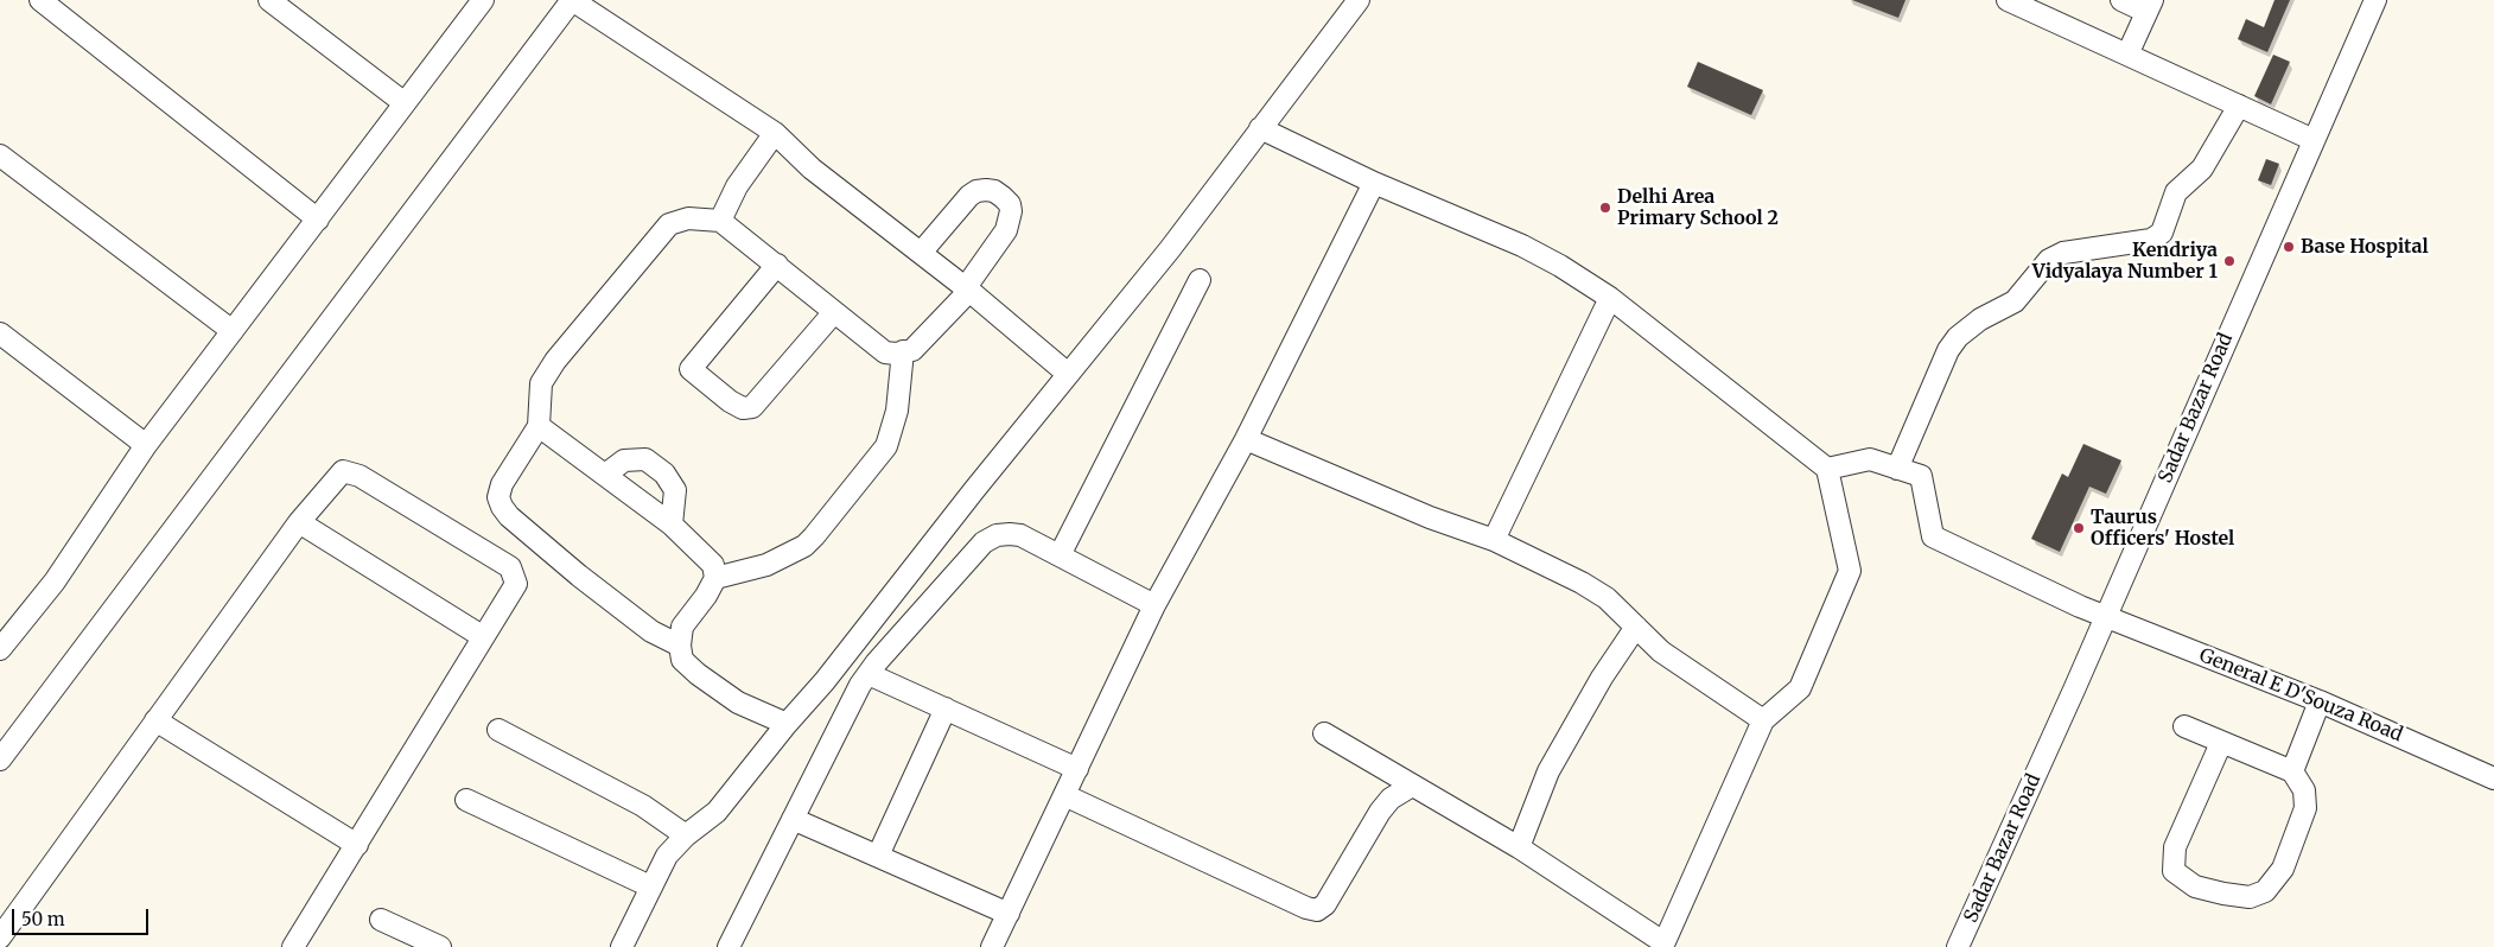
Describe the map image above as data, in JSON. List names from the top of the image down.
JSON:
{
  "streets": {
    "street": ["Sadar Bazar Road", "General E D'Souza Road"]
  },
  "crossings": [
    ["Sadar Bazar Road", "General E D'Souza Road"]
  ],
  "places": [
    "Delhi Area Primary School 2",
    "Base Hospital",
    "Kendriya Vidyalaya Number 1",
    "Taurus Officers' Hostel"
  ],
  "scale_bar": "50 m"
}
